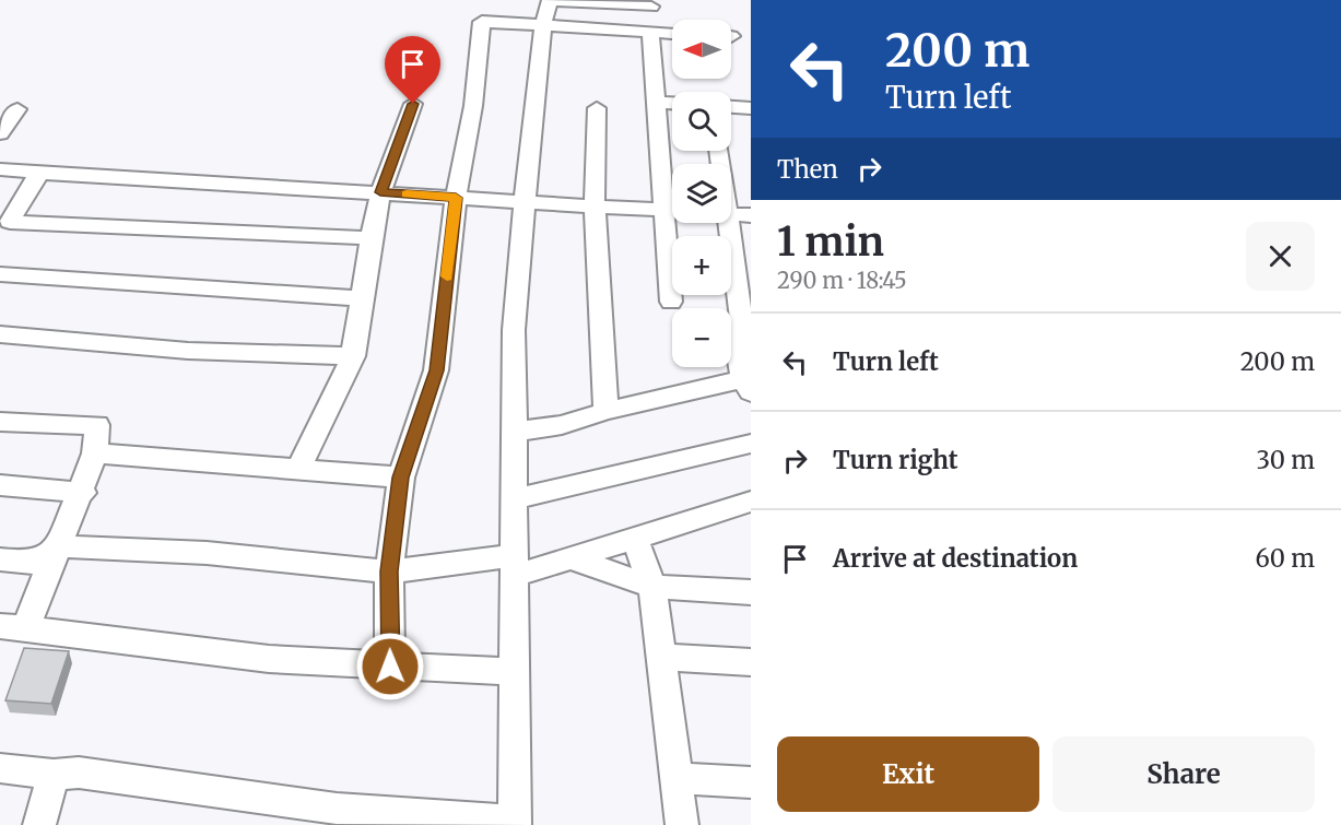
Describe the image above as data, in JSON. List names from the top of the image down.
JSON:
{
  "north": "left",
  "page": {
    "turn": ["200 m", "Turn left"],
    "map_buttons": ["+", "−"],
    "then": "Then",
    "heading": ["1 min", "290 m · 18:45"],
    "list": [
      {
        "name": "Turn left",
        "value": "200 m"
      },
      {
        "name": "Turn right",
        "value": "30 m"
      },
      {
        "name": "Arrive at destination",
        "value": "60 m"
      }
    ],
    "buttons": ["Exit", "Share"]
  }
}
